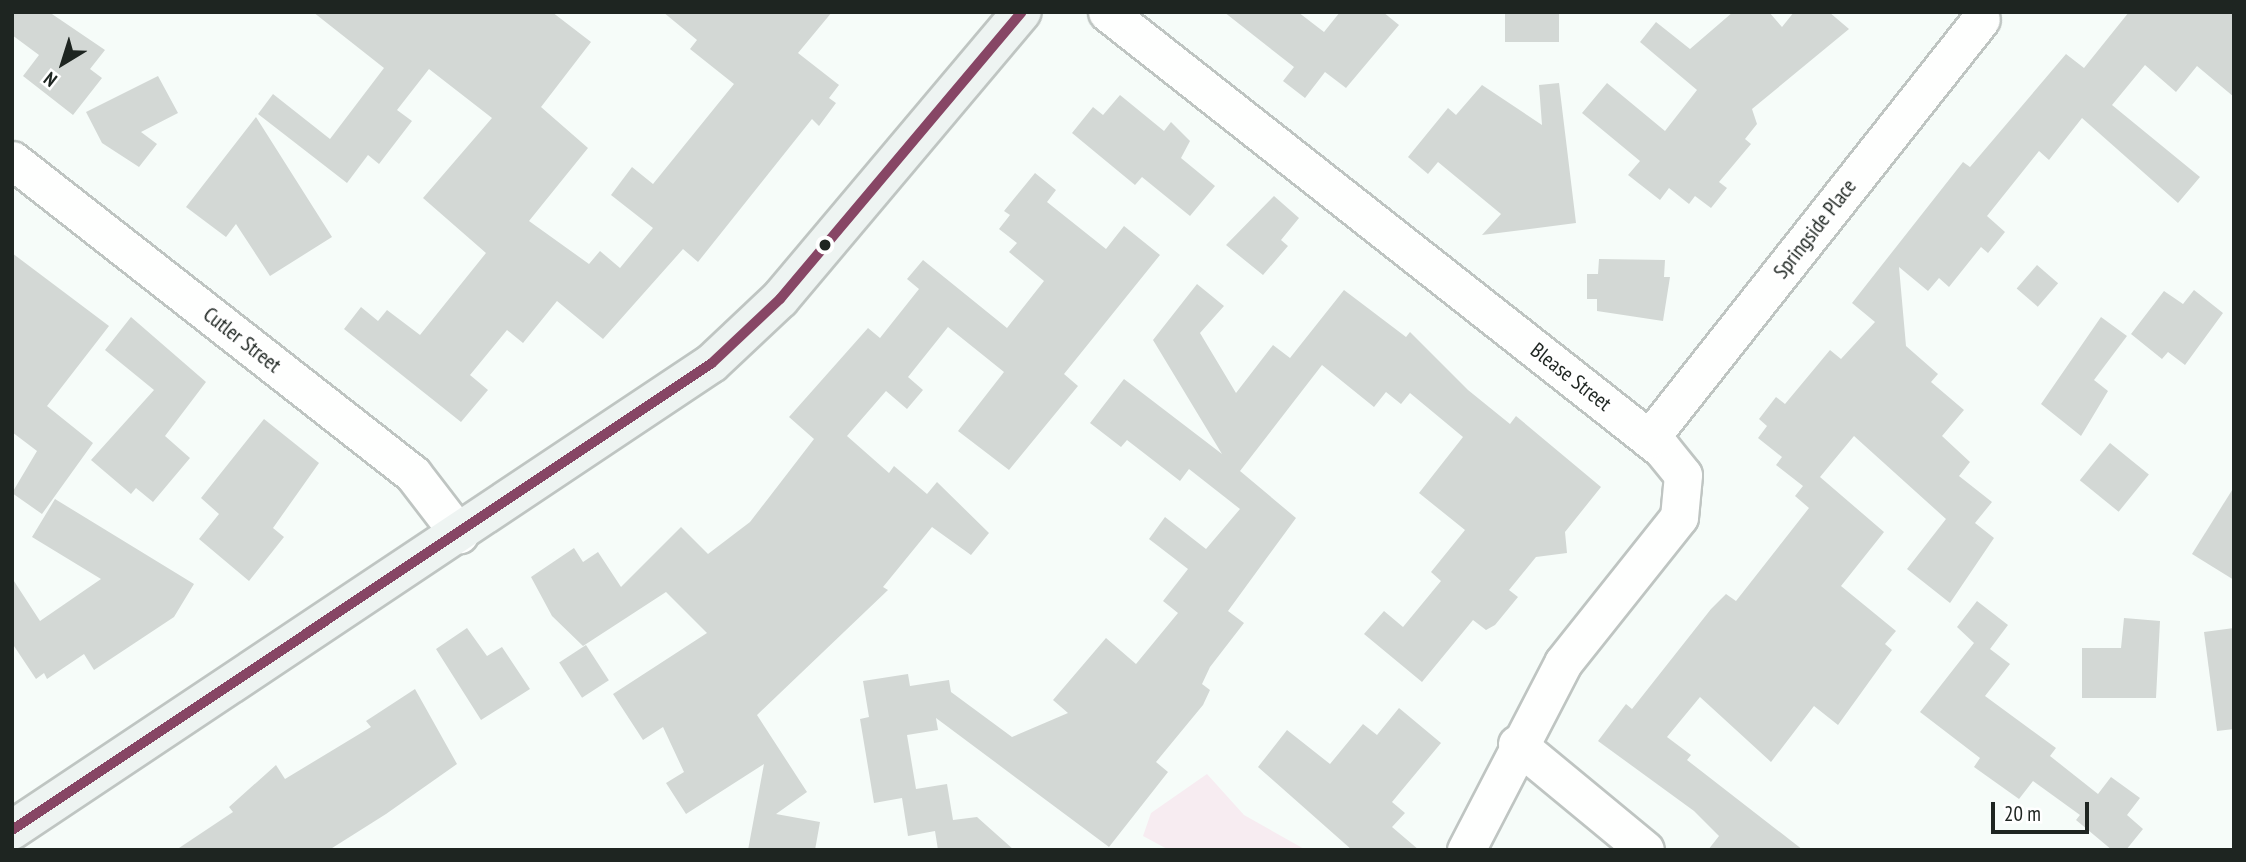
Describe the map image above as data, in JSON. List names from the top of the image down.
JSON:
{
  "streets": {
    "street": ["Springside Place", "Cutler Street", "Blease Street"]
  },
  "crossings": [
    ["Springside Place", "Blease Street"]
  ],
  "scale_bar": "20 m",
  "north": "bottom left"
}
